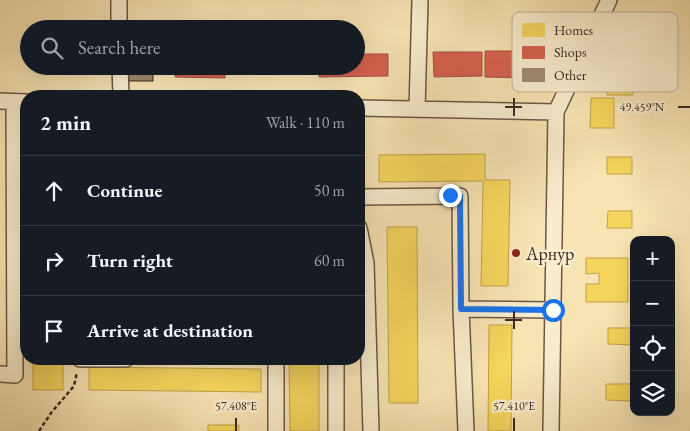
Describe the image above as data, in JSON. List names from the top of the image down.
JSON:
{
  "places": ["Арнур"],
  "legend": ["Homes", "Shops", "Other"],
  "page": {
    "search": "Search here",
    "heading": ["2 min", "Walk · 110 m"],
    "list": [
      ["Continue", "50 m"],
      ["Turn right", "60 m"],
      "Arrive at destination"
    ],
    "map_buttons": ["+", "−"]
  },
  "coordinates": ["49.459°N", "57.408°E", "57.410°E"]
}
